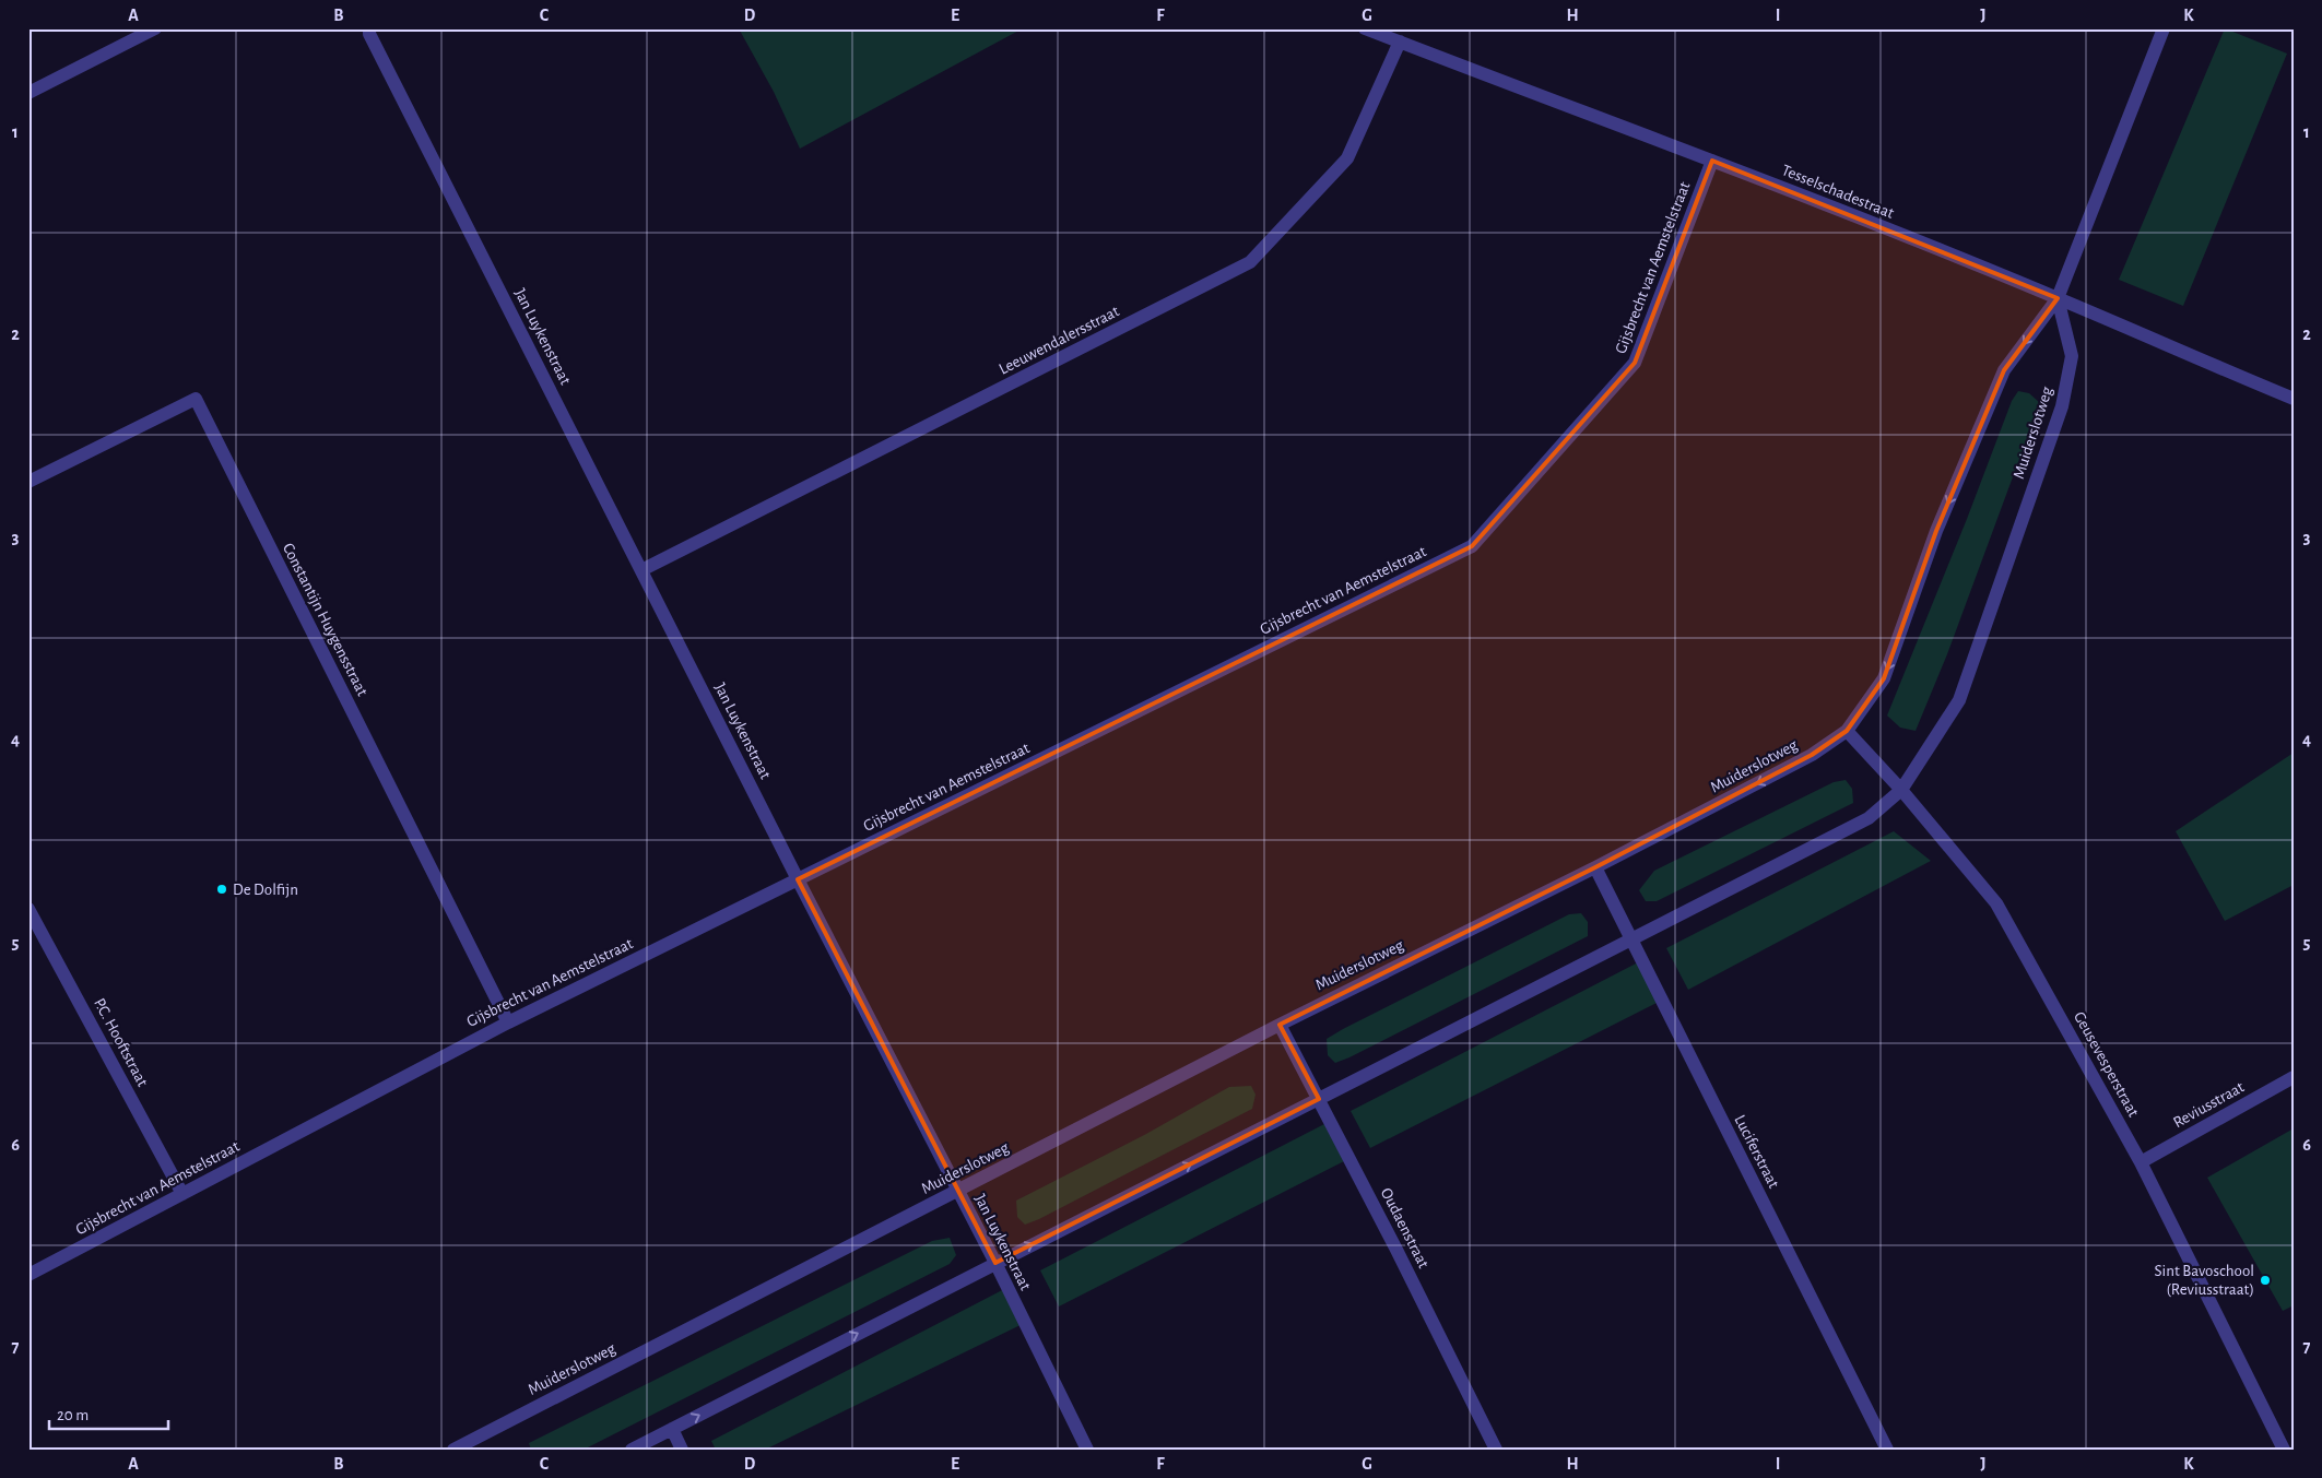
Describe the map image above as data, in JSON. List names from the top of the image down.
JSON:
{
  "streets": {
    "street": [
      "Tesselschadestraat",
      "Gijsbrecht van Aemstelstraat",
      "Jan Luykenstraat",
      "Leeuwendalersstraat",
      "Muiderslotweg",
      "Constantijn Huygensstraat",
      "P.C. Hooftstraat",
      "Geusevesperstraat",
      "Reviusstraat",
      "Luciferstraat",
      "Oudaenstraat"
    ]
  },
  "crossings": [
    ["Tesselschadestraat", "Gijsbrecht van Aemstelstraat"],
    ["Tesselschadestraat", "Leeuwendalersstraat"],
    ["Tesselschadestraat", "Muiderslotweg"],
    ["Gijsbrecht van Aemstelstraat", "Jan Luykenstraat"],
    ["Gijsbrecht van Aemstelstraat", "Constantijn Huygensstraat"],
    ["Gijsbrecht van Aemstelstraat", "P.C. Hooftstraat"],
    ["Jan Luykenstraat", "Leeuwendalersstraat"],
    ["Jan Luykenstraat", "Muiderslotweg"],
    ["Muiderslotweg", "Geusevesperstraat"],
    ["Muiderslotweg", "Luciferstraat"],
    ["Muiderslotweg", "Oudaenstraat"],
    ["Geusevesperstraat", "Reviusstraat"]
  ],
  "places": ["De Dolfijn", "Sint Bavoschool (Reviusstraat)"],
  "scale_bar": "20 m",
  "grid": {
    "columns": [
      "A",
      "B",
      "C",
      "D",
      "E",
      "F",
      "G",
      "H",
      "I",
      "J",
      "K"
    ],
    "rows": [
      "1",
      "2",
      "3",
      "4",
      "5",
      "6",
      "7"
    ]
  }
}
